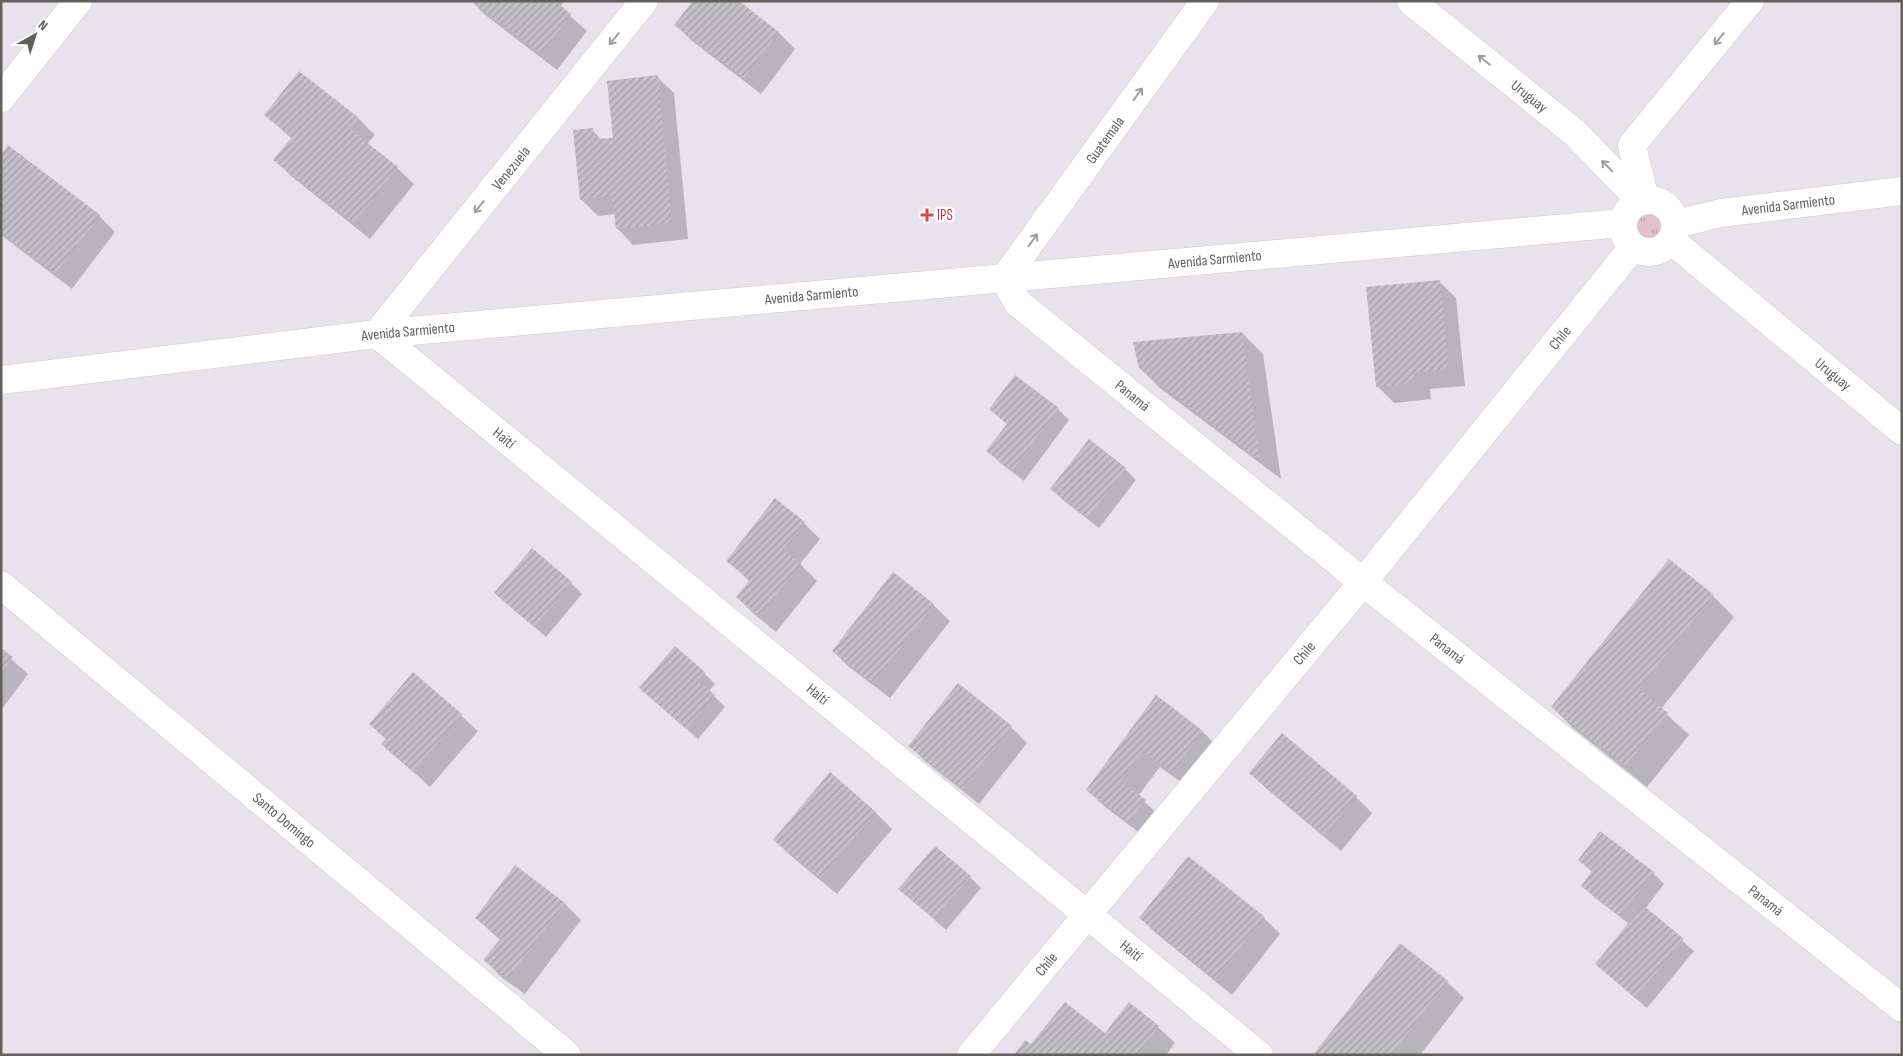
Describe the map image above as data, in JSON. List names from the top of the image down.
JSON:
{
  "streets": {
    "street": [
      "Uruguay",
      "Guatemala",
      "Venezuela",
      "Avenida Sarmiento",
      "Chile",
      "Panamá",
      "Haití",
      "Santo Domingo"
    ]
  },
  "crossings": [
    ["Uruguay", "Avenida Sarmiento"],
    ["Uruguay", "Chile"],
    ["Guatemala", "Avenida Sarmiento"],
    ["Guatemala", "Panamá"],
    ["Venezuela", "Avenida Sarmiento"],
    ["Venezuela", "Haití"],
    ["Avenida Sarmiento", "Chile"],
    ["Avenida Sarmiento", "Panamá"],
    ["Avenida Sarmiento", "Haití"],
    ["Chile", "Panamá"],
    ["Chile", "Haití"]
  ],
  "one_way": ["Uruguay", "Guatemala", "Venezuela"],
  "places": {
    "health": ["IPS"]
  },
  "north": "top right"
}
